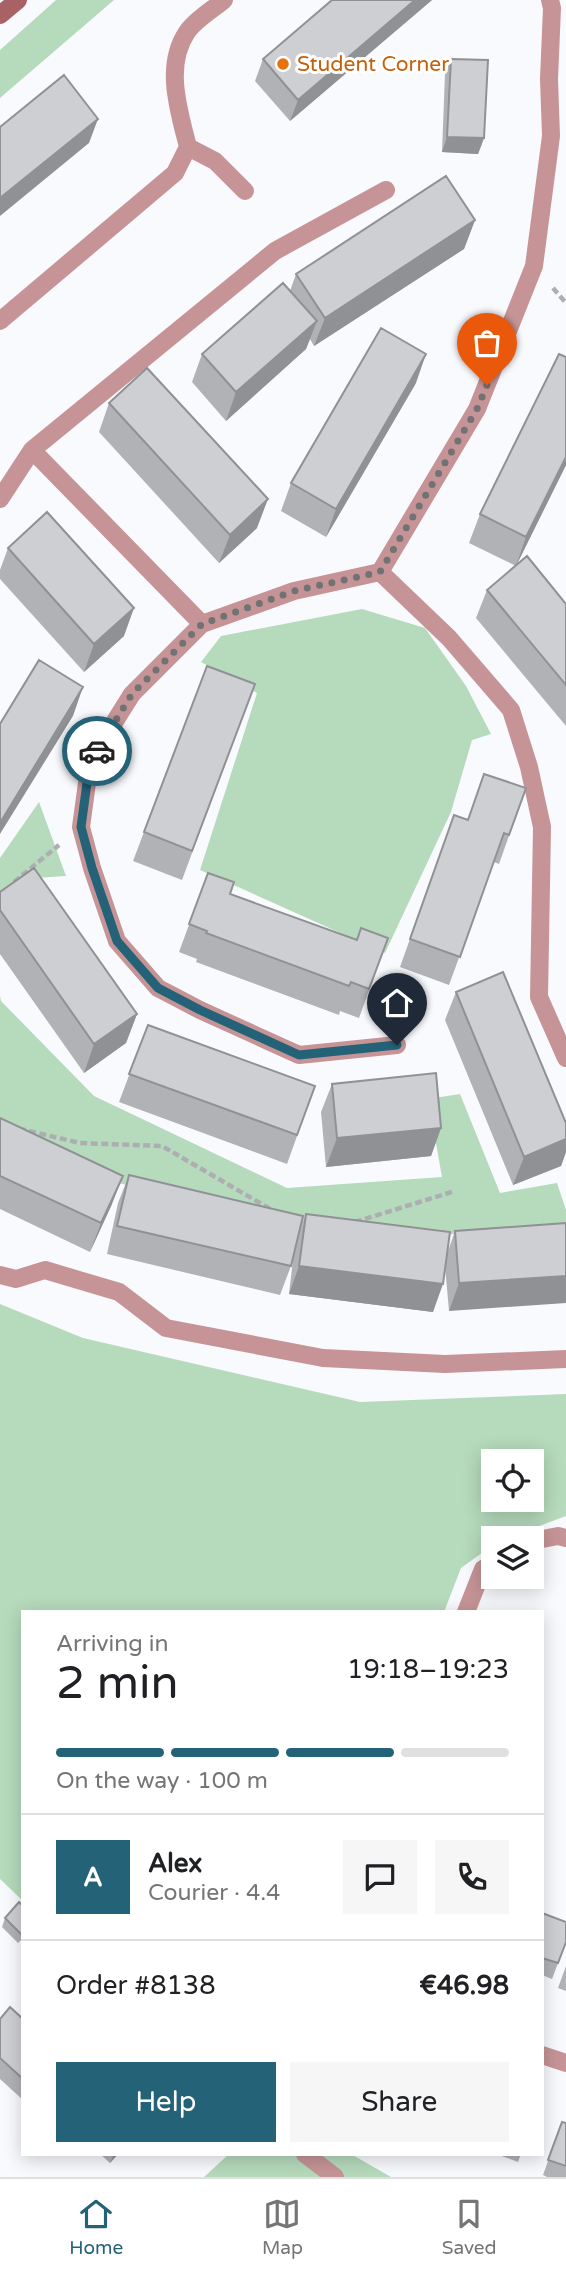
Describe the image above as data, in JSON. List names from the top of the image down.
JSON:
{
  "places": ["Student Corner"],
  "page": {
    "heading": ["2 min", "Arriving in", "19:18–19:23"],
    "panel": [
      "Alex",
      "Courier · 4.4",
      "Order #8138",
      "€46.98"
    ],
    "bar": "On the way · 100 m",
    "round": "A",
    "buttons": ["Help", "Share"],
    "tabs": ["Home", "Map", "Saved"]
  }
}
